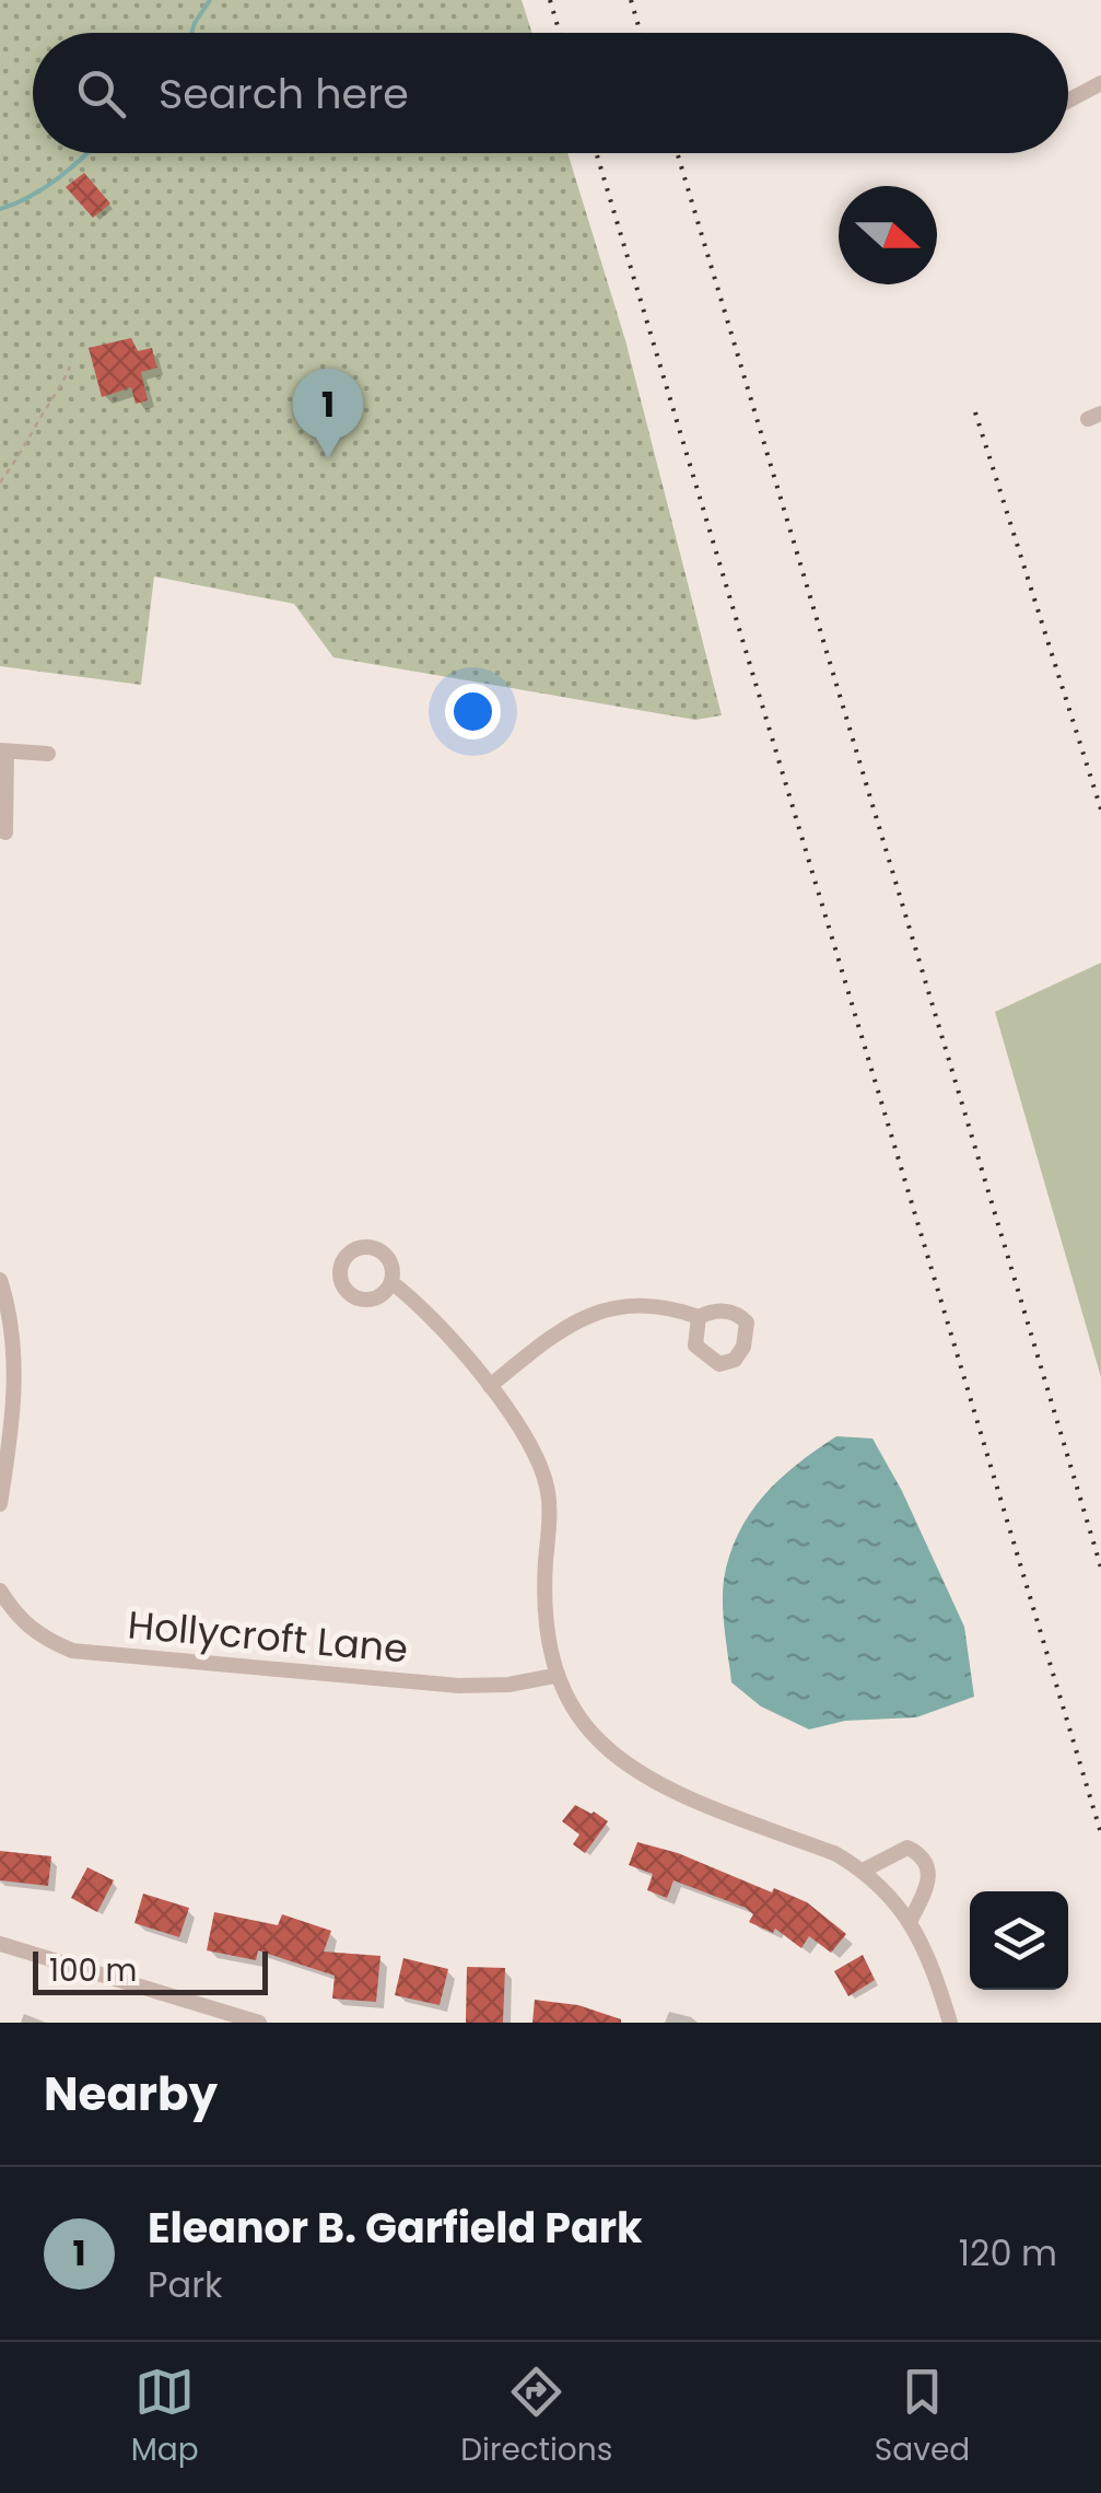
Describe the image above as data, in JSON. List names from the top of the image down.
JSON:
{
  "streets": {
    "street": ["Hollycroft Lane"]
  },
  "scale_bar": "100 m",
  "north": "right",
  "page": {
    "search": "Search here",
    "pins": "1",
    "scale": "100 m",
    "heading": "Nearby",
    "list": [
      {
        "mark": "1",
        "name": "Eleanor B. Garfield Park",
        "note": "Park",
        "value": "120 m"
      }
    ],
    "nav": ["Map", "Directions", "Saved"]
  }
}
